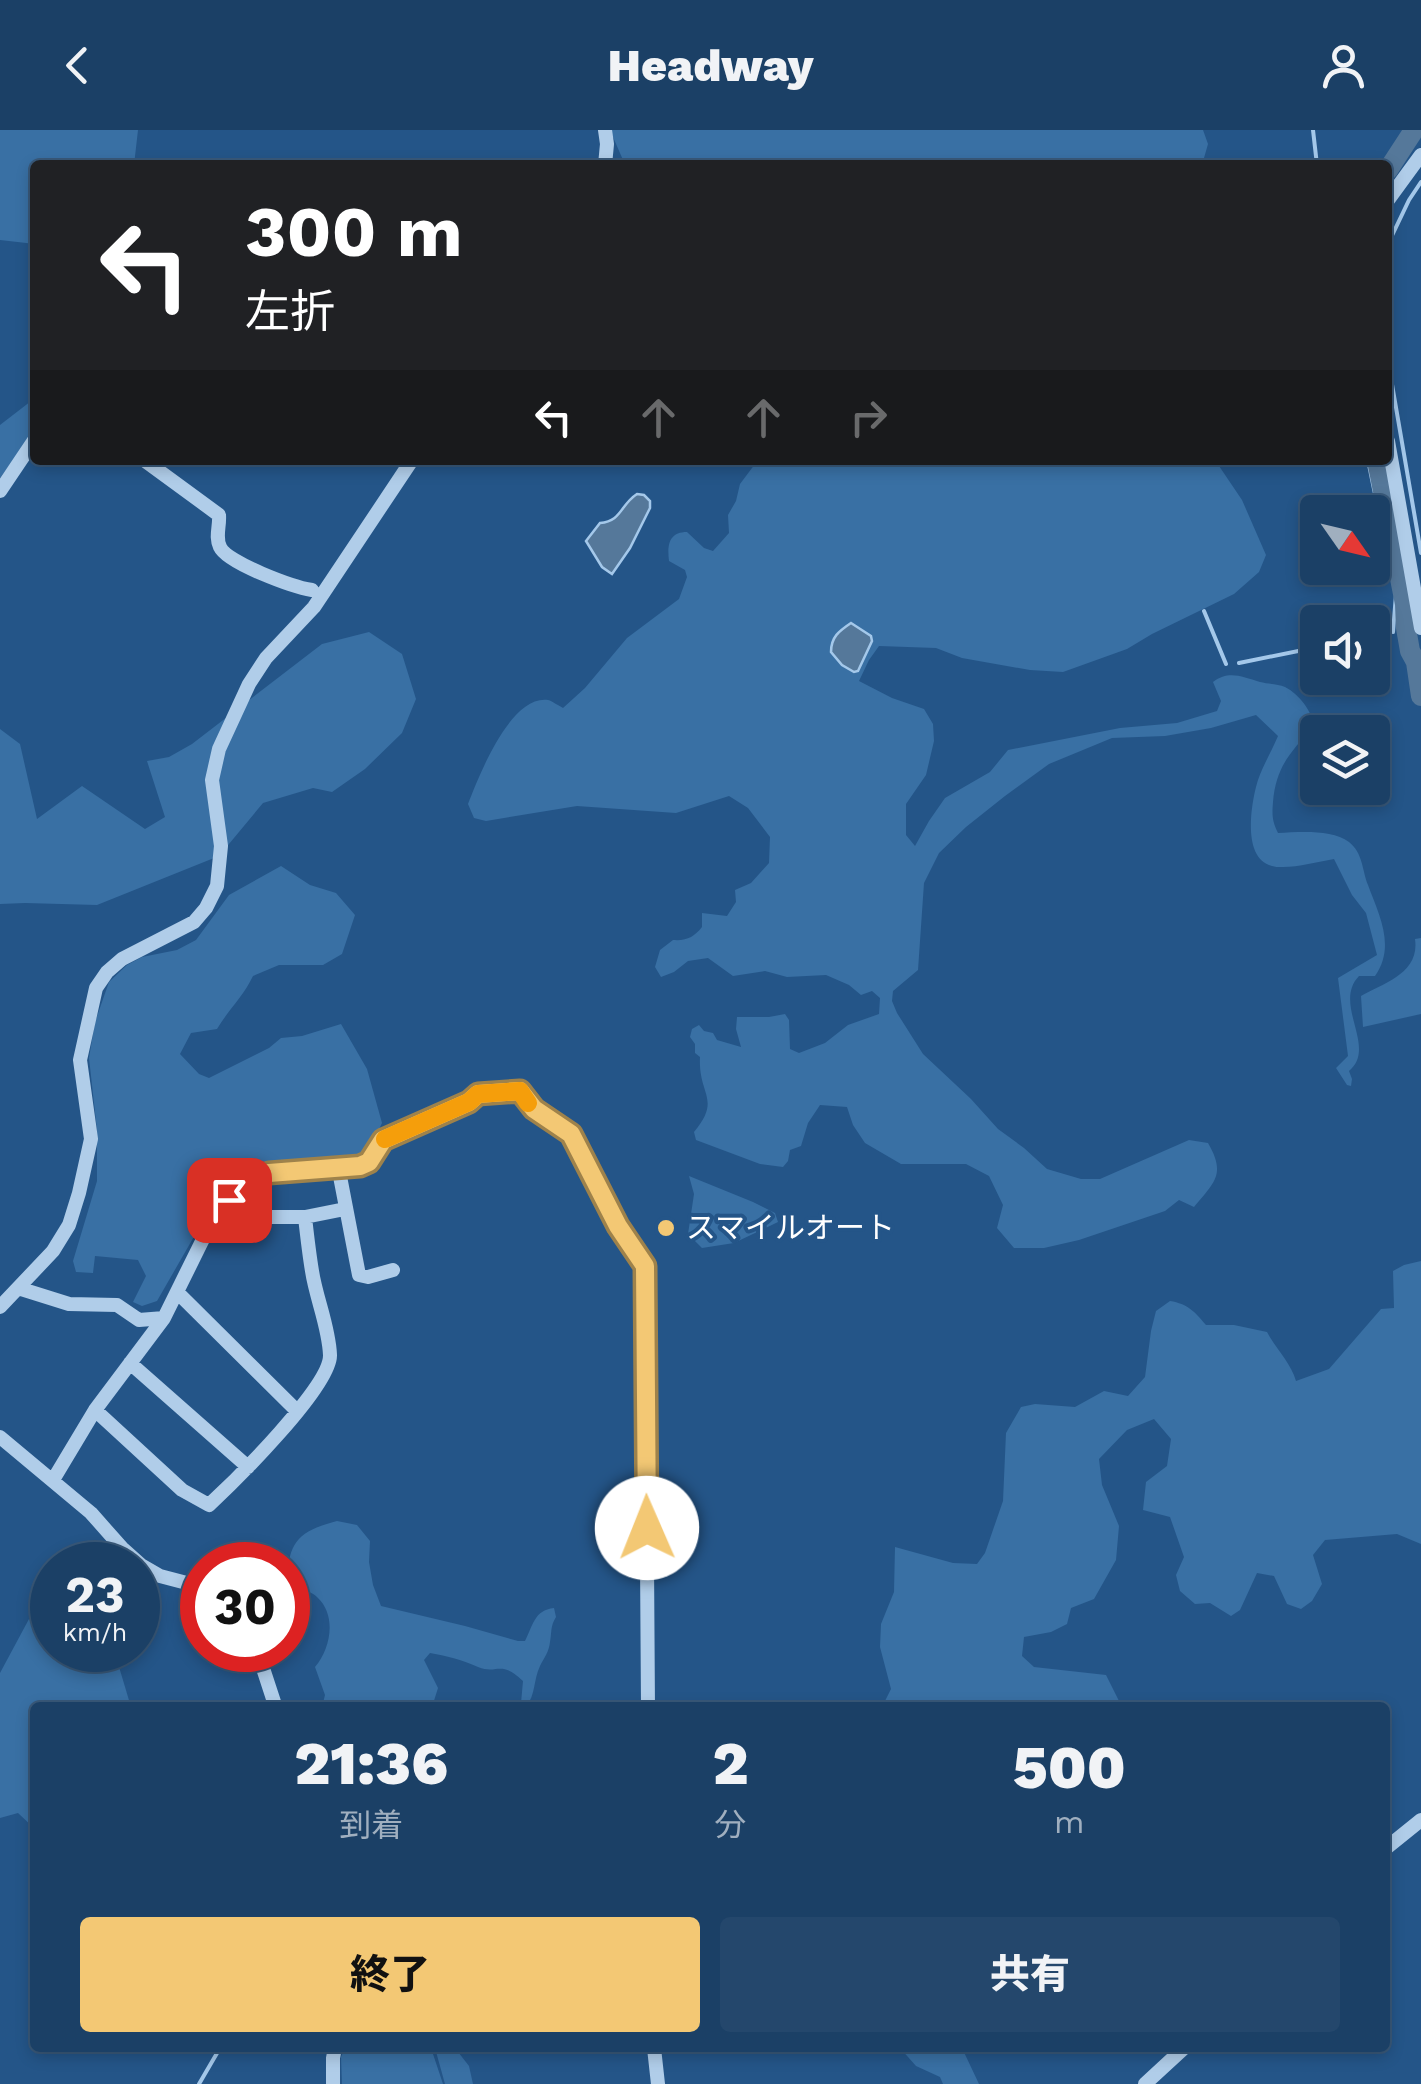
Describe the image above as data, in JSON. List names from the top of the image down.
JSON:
{
  "places": ["スマイルオート"],
  "north": "bottom right",
  "page": {
    "header": "Headway",
    "turn": ["300 m", "左折"],
    "speed": "23 km/h",
    "limit": "30",
    "eta": [
      "21:36",
      "到着",
      "2",
      "分",
      "500",
      "m"
    ],
    "buttons": ["終了", "共有"]
  }
}
